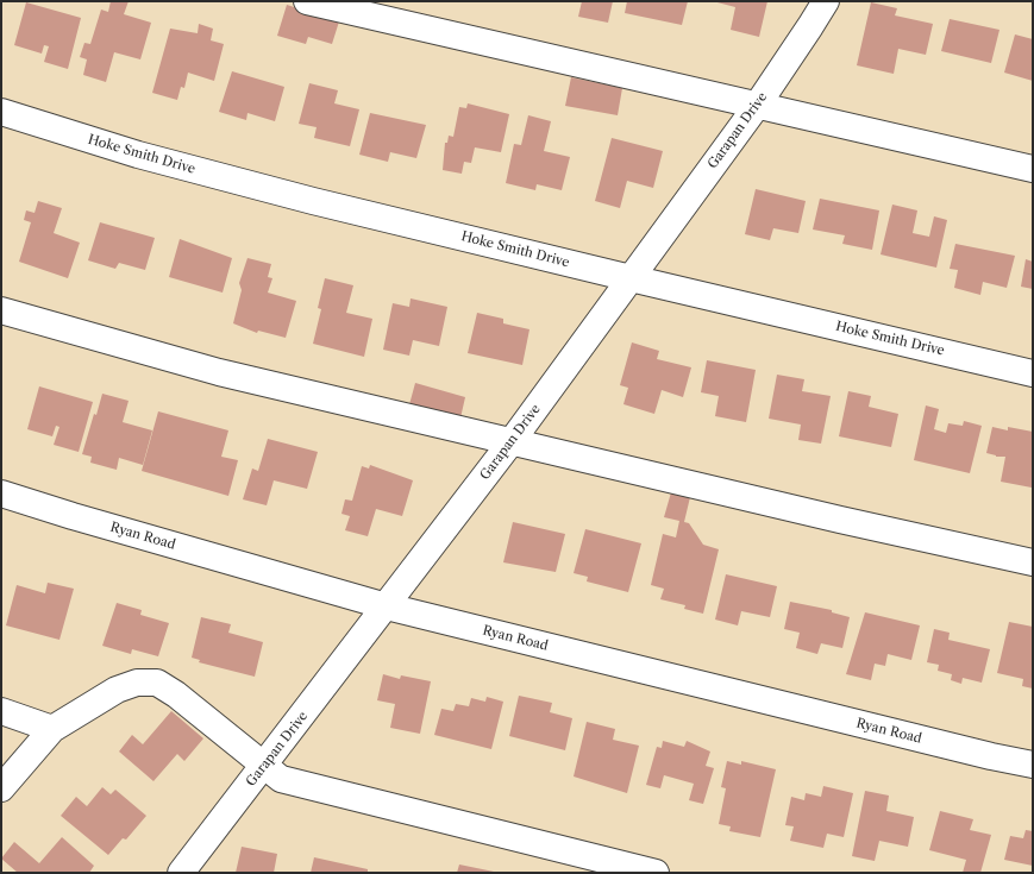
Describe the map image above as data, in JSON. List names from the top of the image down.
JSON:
{
  "streets": {
    "street": ["Garapan Drive", "Hoke Smith Drive", "Ryan Road"]
  },
  "crossings": [
    ["Garapan Drive", "Hoke Smith Drive"],
    ["Garapan Drive", "Ryan Road"]
  ]
}
